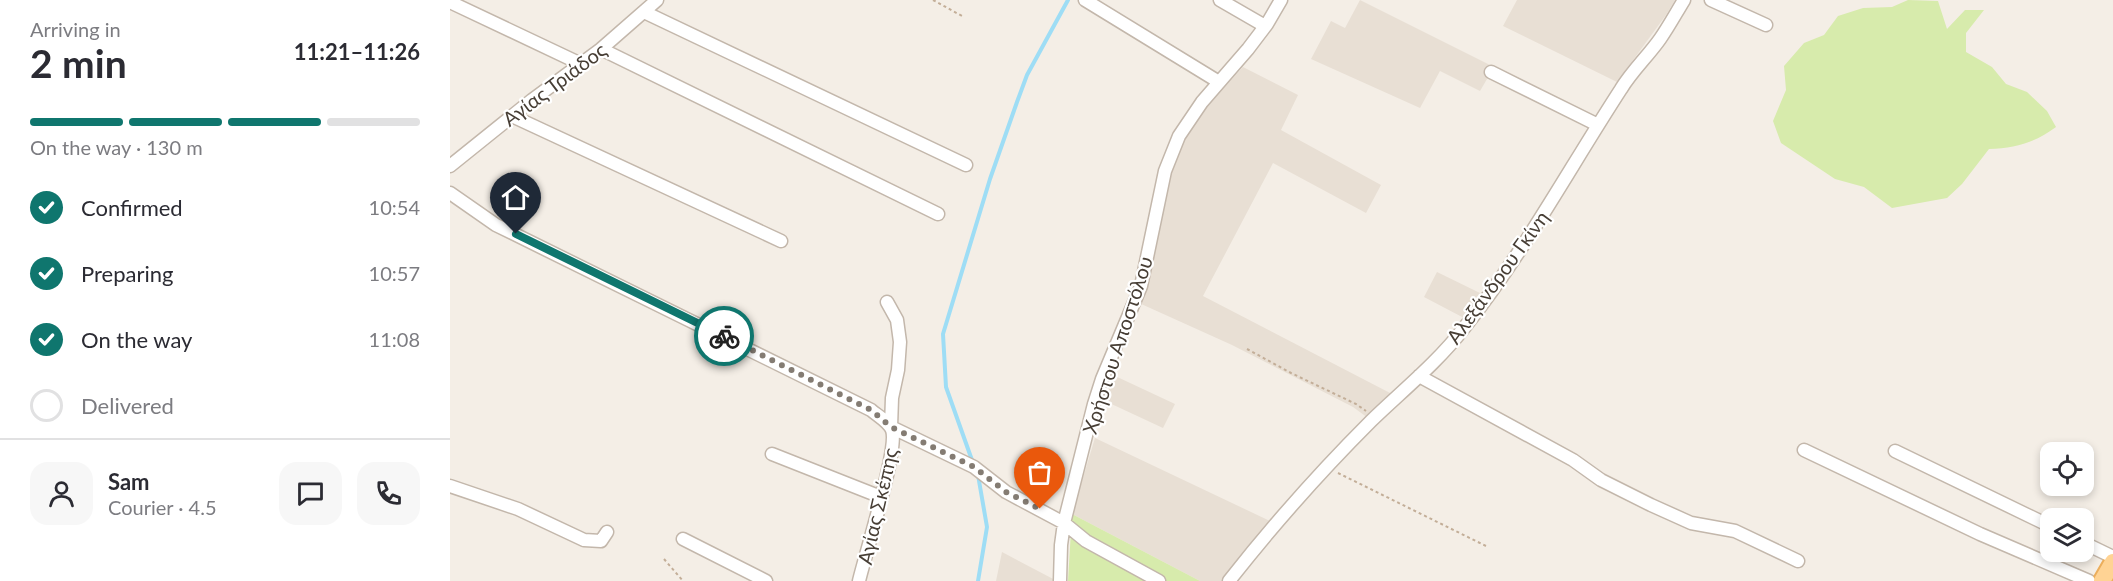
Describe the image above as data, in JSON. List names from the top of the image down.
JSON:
{
  "streets": {
    "street": [
      "Αγίας Τριάδος",
      "Αλεξάνδρου Γκίνη",
      "Χρήστου Αποστόλου",
      "Αγίας Σκέπης"
    ]
  },
  "page": {
    "heading": ["2 min", "Arriving in", "11:21–11:26"],
    "panel": ["Sam", "Courier · 4.5"],
    "bar": "On the way · 130 m",
    "list": [
      ["Confirmed", "10:54"],
      ["Preparing", "10:57"],
      ["On the way", "11:08"],
      "Delivered"
    ]
  }
}
